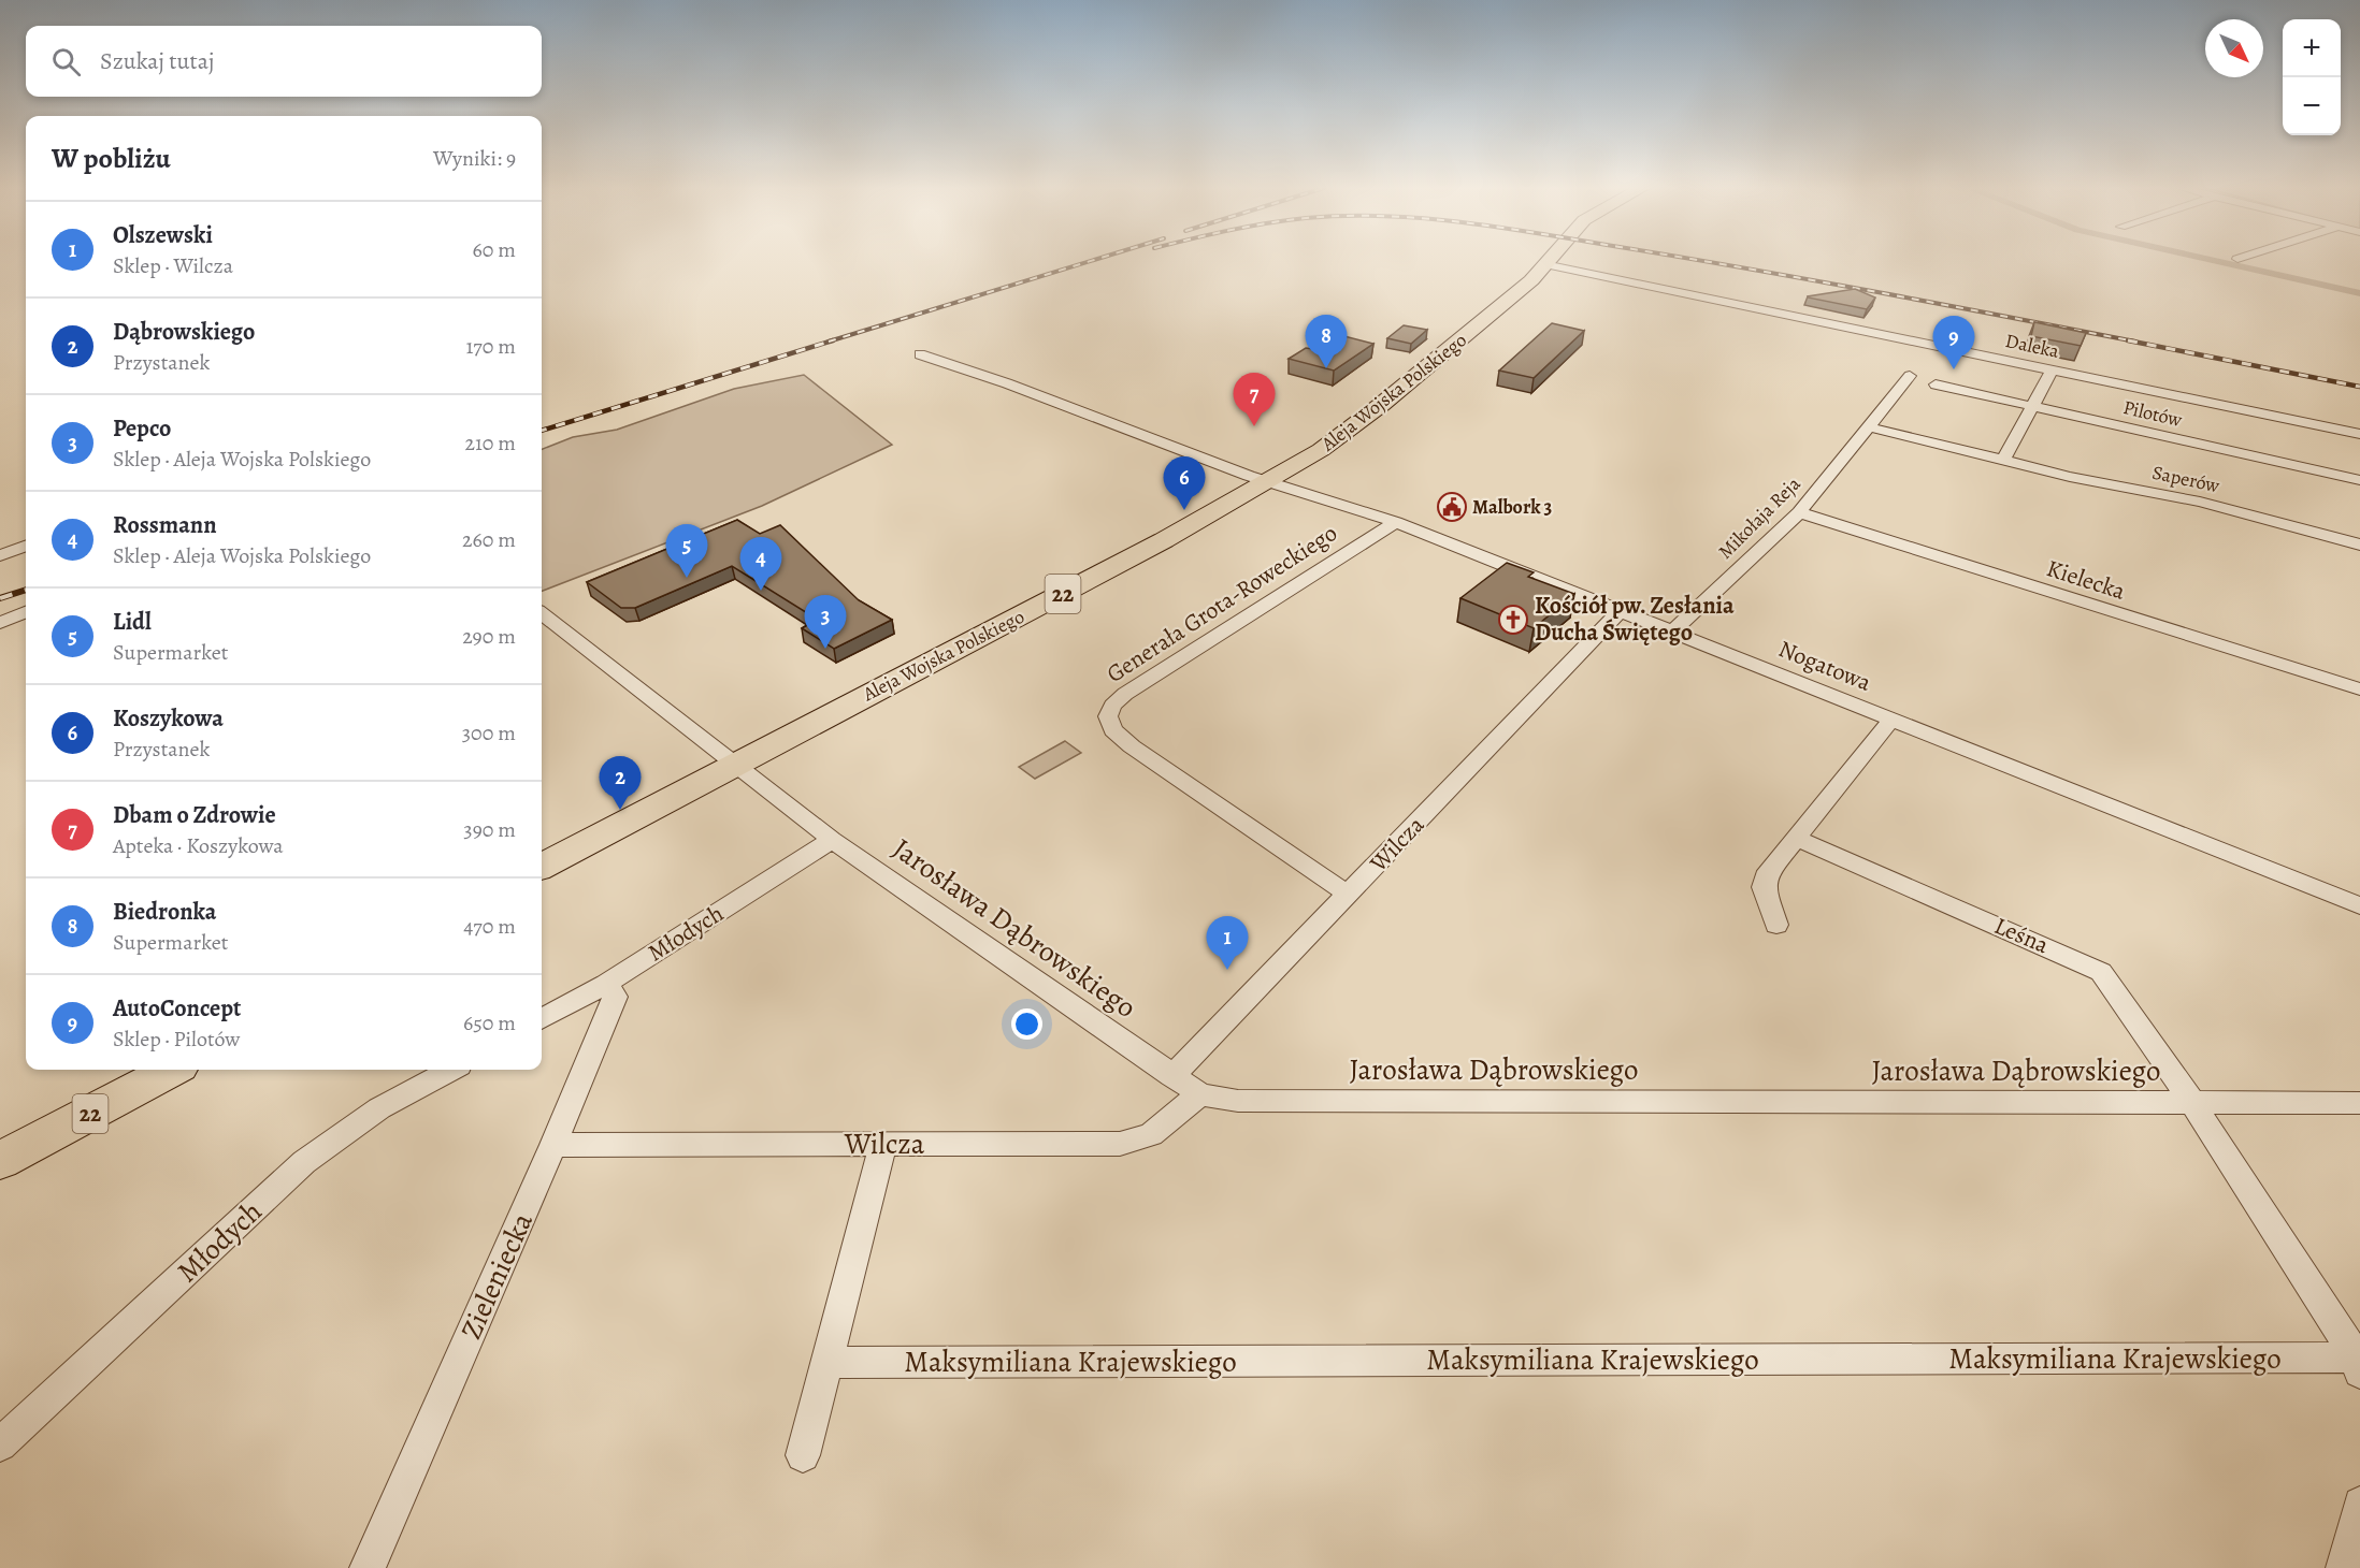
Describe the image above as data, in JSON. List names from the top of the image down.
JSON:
{
  "streets": {
    "main road": ["Aleja Wojska Polskiego", "22"],
    "street": [
      "Daleka",
      "Pilotów",
      "Saperów",
      "Mikołaja Reja",
      "Kielecka",
      "Generała Grota-Roweckiego",
      "Nogatowa",
      "Wilcza",
      "Jarosława Dąbrowskiego",
      "Młodych",
      "Leśna",
      "Zieleniecka",
      "Maksymiliana Krajewskiego"
    ]
  },
  "crossings": [
    ["Daleka", "Aleja Wojska Polskiego"],
    ["Aleja Wojska Polskiego", "Nogatowa"],
    ["Aleja Wojska Polskiego", "Jarosława Dąbrowskiego"],
    ["Mikołaja Reja", "Kielecka"],
    ["Mikołaja Reja", "Nogatowa"],
    ["Generała Grota-Roweckiego", "Nogatowa"],
    ["Generała Grota-Roweckiego", "Wilcza"],
    ["Nogatowa", "Wilcza"],
    ["Wilcza", "Jarosława Dąbrowskiego"],
    ["Wilcza", "Zieleniecka"],
    ["Jarosława Dąbrowskiego", "Młodych"],
    ["Jarosława Dąbrowskiego", "Leśna"],
    ["Młodych", "Zieleniecka"],
    ["Leśna", "Maksymiliana Krajewskiego"]
  ],
  "places": {
    "public building": ["Malbork 3"],
    "church": ["Kościół pw. Zesłania Ducha Świętego"]
  },
  "north": "bottom right",
  "page": {
    "map_buttons": ["+", "−"],
    "search": "Szukaj tutaj",
    "heading": ["W pobliżu", "Wyniki: 9"],
    "list": [
      {
        "mark": "1",
        "name": "Olszewski",
        "note": "Sklep · Wilcza",
        "value": "60 m"
      },
      {
        "mark": "2",
        "name": "Dąbrowskiego",
        "note": "Przystanek",
        "value": "170 m"
      },
      {
        "mark": "3",
        "name": "Pepco",
        "note": "Sklep · Aleja Wojska Polskiego",
        "value": "210 m"
      },
      {
        "mark": "4",
        "name": "Rossmann",
        "note": "Sklep · Aleja Wojska Polskiego",
        "value": "260 m"
      },
      {
        "mark": "5",
        "name": "Lidl",
        "note": "Supermarket",
        "value": "290 m"
      },
      {
        "mark": "6",
        "name": "Koszykowa",
        "note": "Przystanek",
        "value": "300 m"
      },
      {
        "mark": "7",
        "name": "Dbam o Zdrowie",
        "note": "Apteka · Koszykowa",
        "value": "390 m"
      },
      {
        "mark": "8",
        "name": "Biedronka",
        "note": "Supermarket",
        "value": "470 m"
      },
      {
        "mark": "9",
        "name": "AutoConcept",
        "note": "Sklep · Pilotów",
        "value": "650 m"
      }
    ],
    "pins": [
      "8",
      "9",
      "7",
      "6",
      "5",
      "4",
      "3",
      "2",
      "1"
    ]
  }
}
